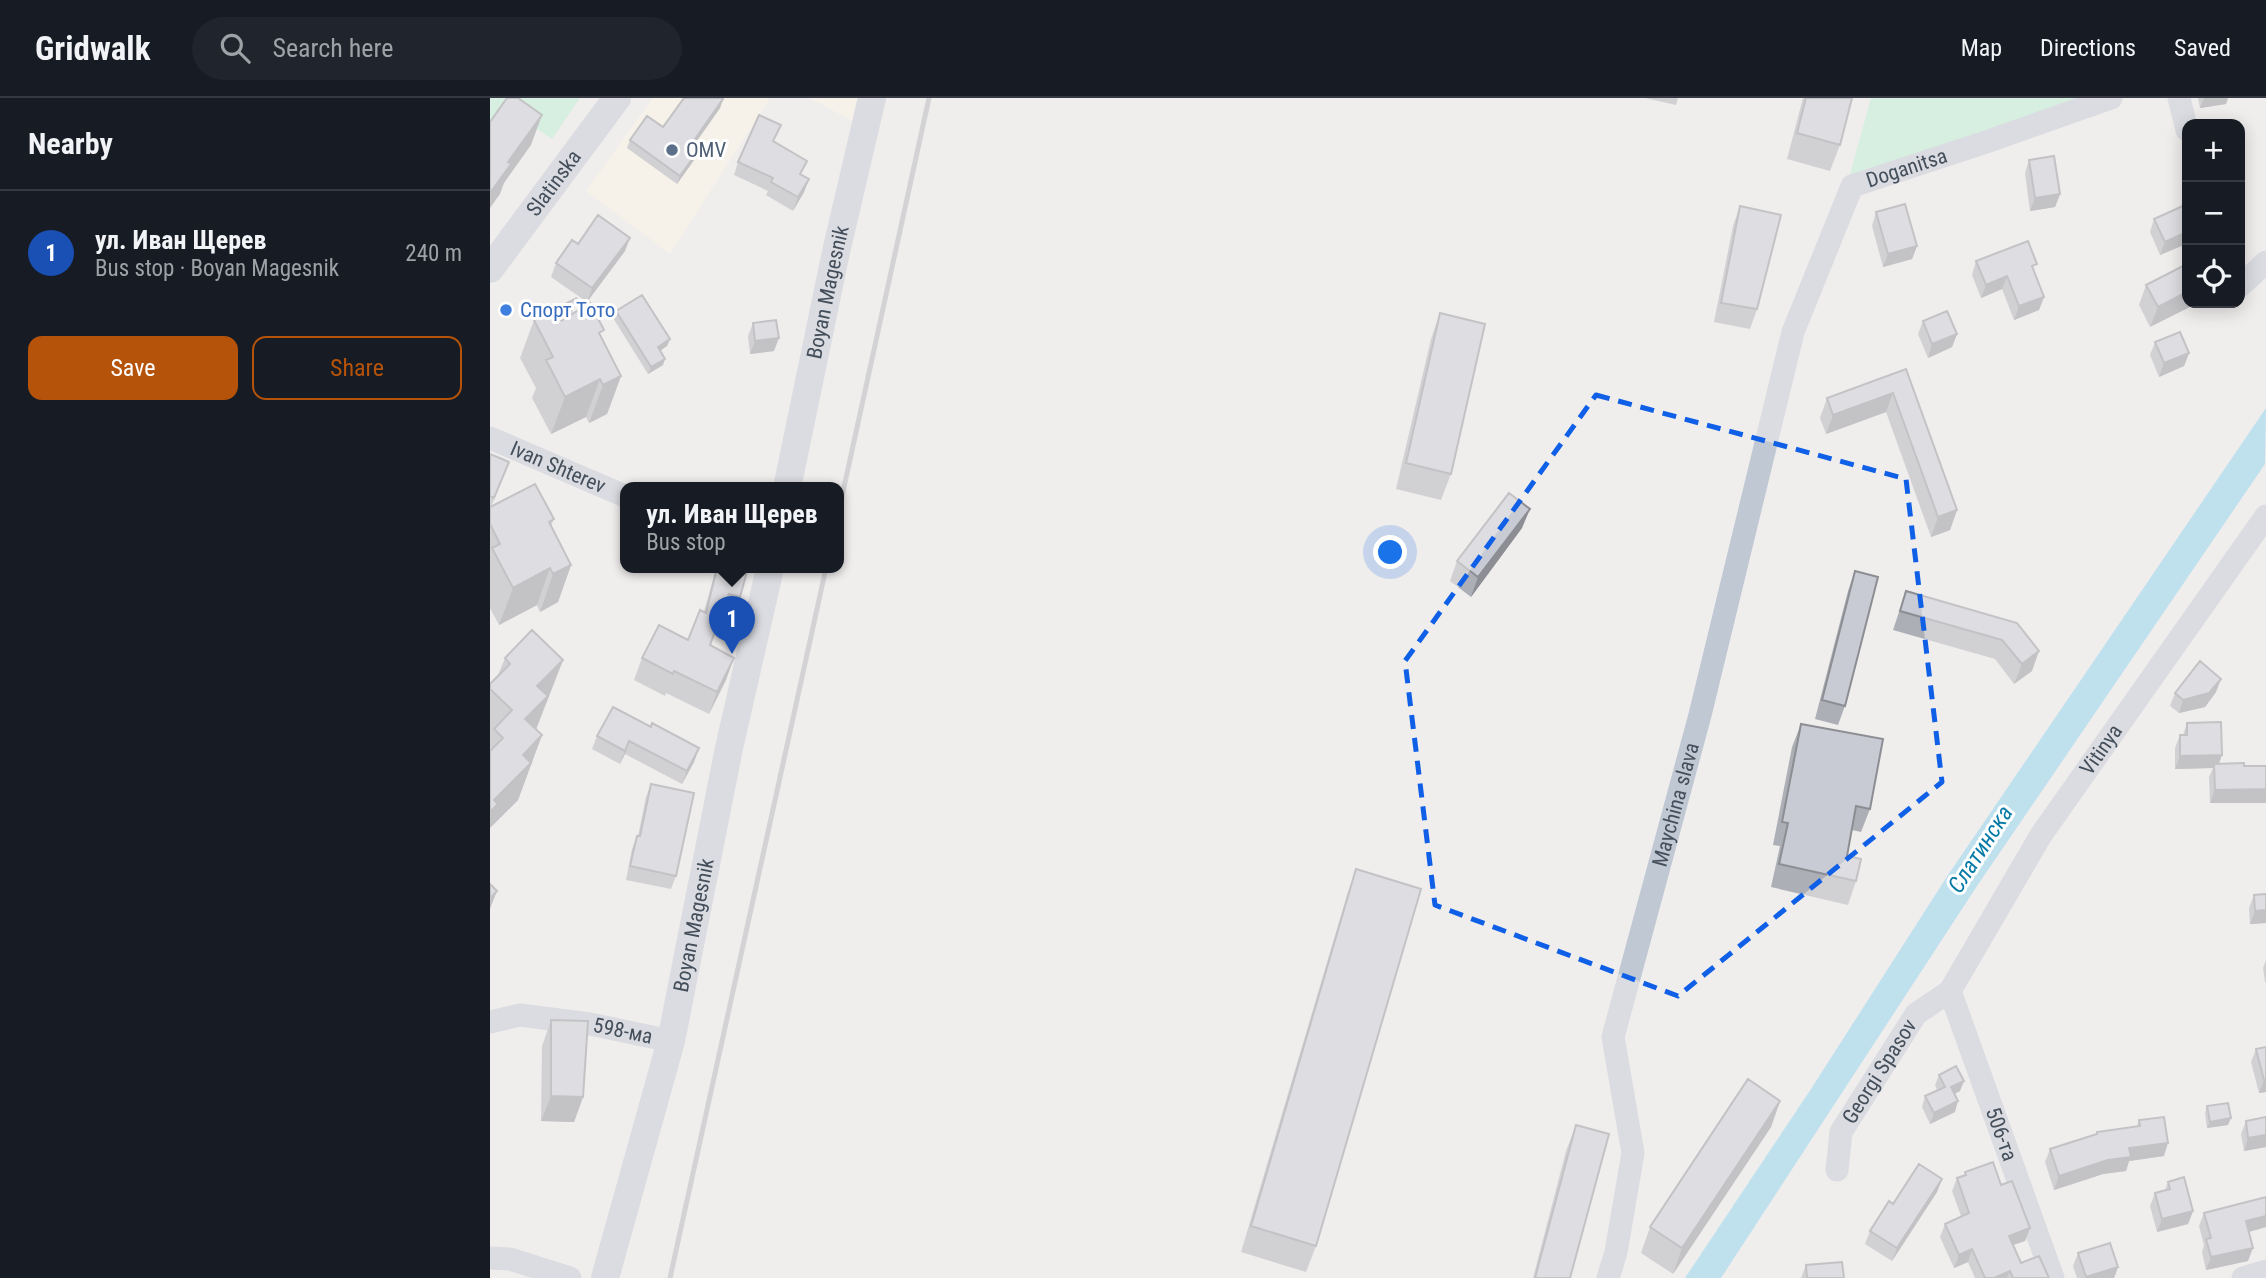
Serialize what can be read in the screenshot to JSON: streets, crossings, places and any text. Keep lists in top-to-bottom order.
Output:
{
  "streets": {
    "street": [
      "Doganitsa",
      "Slatinska",
      "Boyan Magesnik",
      "Ivan Shterev",
      "Vitinya",
      "Maychina slava",
      "598-ма",
      "Georgi Spasov",
      "506-та"
    ]
  },
  "crossings": [
    ["Doganitsa", "Maychina slava"],
    ["Boyan Magesnik", "598-ма"],
    ["Vitinya", "Georgi Spasov"],
    ["Vitinya", "506-та"],
    ["Georgi Spasov", "506-та"]
  ],
  "water": ["Слатинска"],
  "places": ["OMV", "Спорт Тото"],
  "page": {
    "header": "Gridwalk",
    "search": "Search here",
    "nav": ["Map", "Directions", "Saved"],
    "heading": "Nearby",
    "map_buttons": ["+", "−"],
    "list": [
      {
        "mark": "1",
        "name": "ул. Иван Щерев",
        "note": "Bus stop · Boyan Magesnik",
        "value": "240 m"
      }
    ],
    "buttons": ["Save", "Share"],
    "popup": ["ул. Иван Щерев", "Bus stop"],
    "pins": "1"
  }
}
